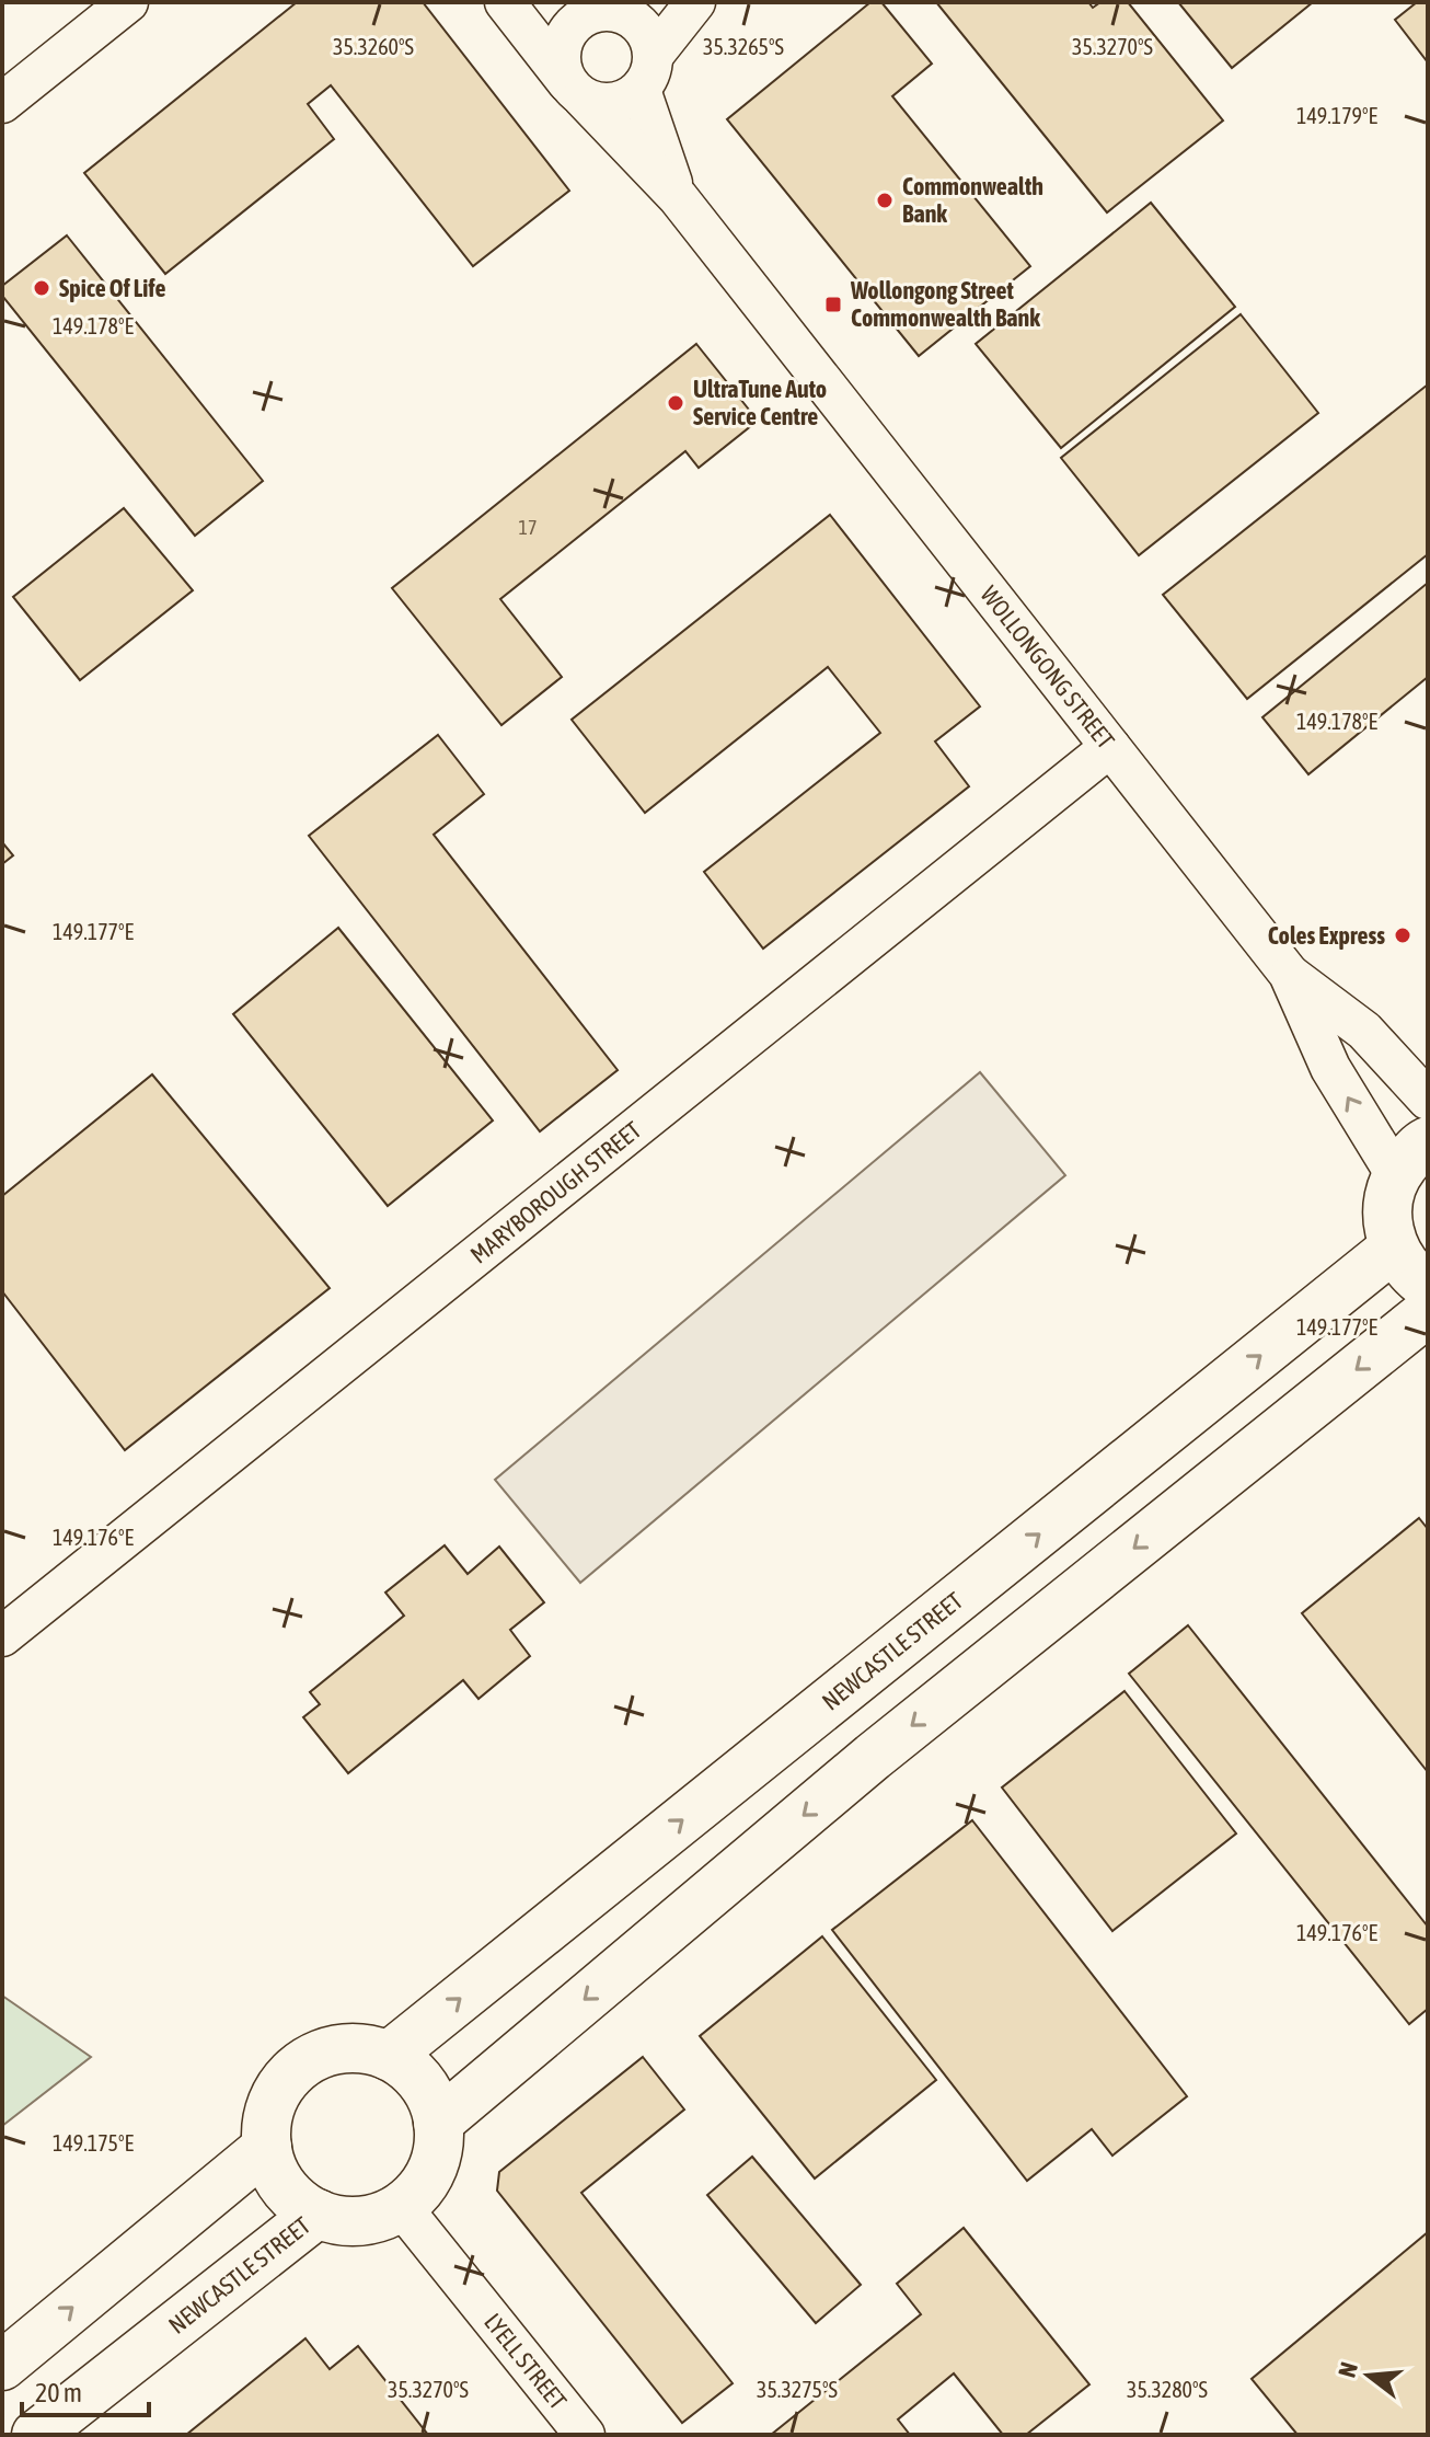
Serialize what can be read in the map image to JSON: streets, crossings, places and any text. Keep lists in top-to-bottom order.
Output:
{
  "streets": {
    "main road": ["NEWCASTLE STREET"],
    "street": ["WOLLONGONG STREET", "MARYBOROUGH STREET", "LYELL STREET"]
  },
  "crossings": [
    ["WOLLONGONG STREET", "MARYBOROUGH STREET"],
    ["NEWCASTLE STREET", "LYELL STREET"]
  ],
  "places": {
    "other": [
      "Commonwealth Bank",
      "Spice Of Life",
      "UltraTune Auto Service Centre",
      "Coles Express"
    ],
    "transit": ["Wollongong Street Commonwealth Bank"]
  },
  "house_numbers": ["17"],
  "scale_bar": "20 m",
  "north": "left",
  "coordinates": [
    "35.3260°S",
    "35.3265°S",
    "35.3270°S",
    "149.179°E",
    "149.178°E",
    "149.177°E",
    "149.176°E",
    "149.175°E",
    "35.3275°S",
    "35.3280°S"
  ]
}
